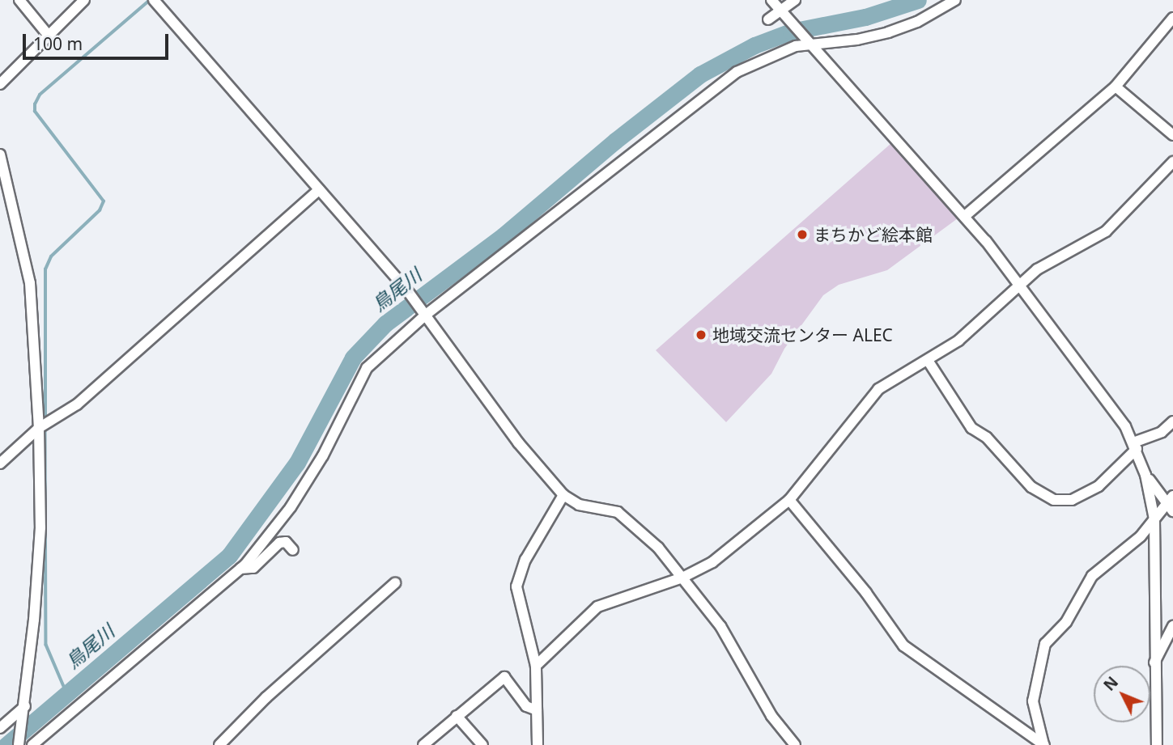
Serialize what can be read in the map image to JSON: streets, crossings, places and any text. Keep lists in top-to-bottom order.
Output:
{
  "water": ["鳥尾川"],
  "places": ["まちかど絵本館", "地域交流センター ALEC"],
  "scale_bar": "100 m",
  "north": "top left"
}
